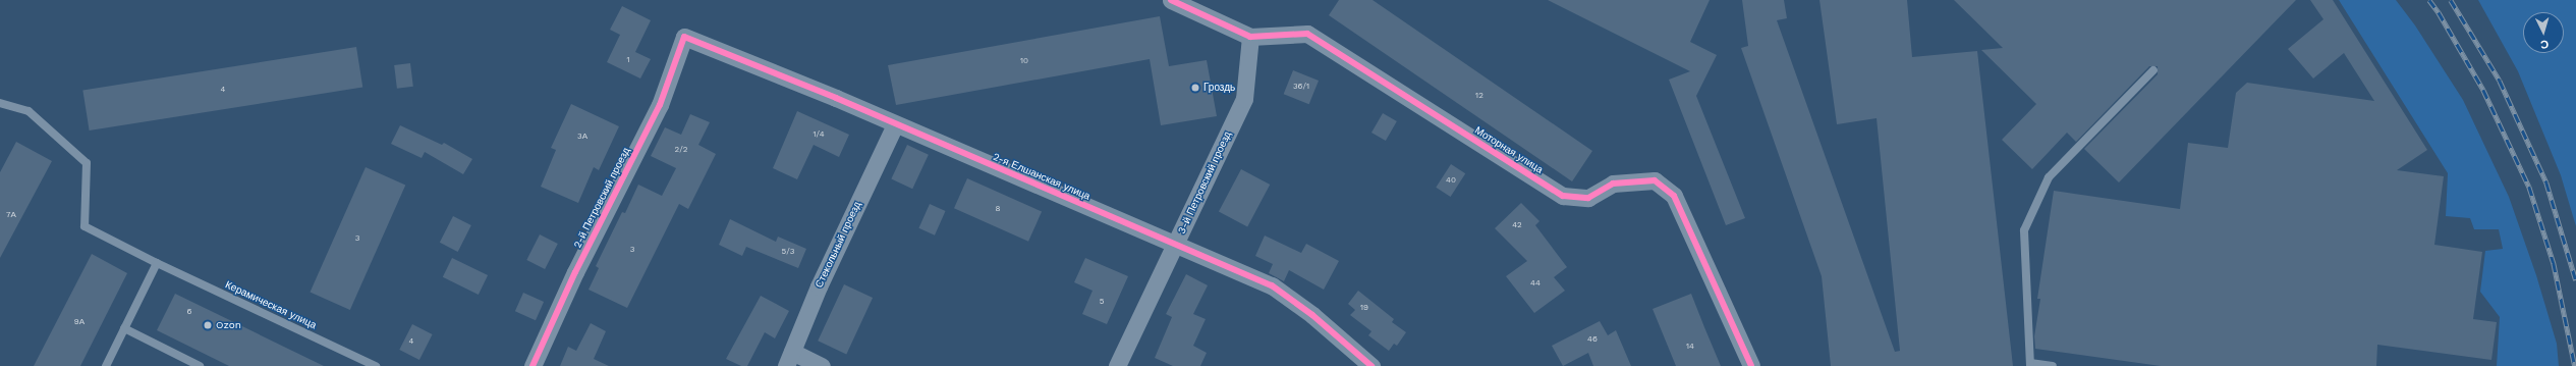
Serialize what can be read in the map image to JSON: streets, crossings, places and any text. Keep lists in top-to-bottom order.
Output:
{
  "streets": {
    "street": [
      "Моторная улица",
      "2-я Елшанская улица",
      "3-й Петровский проезд",
      "2-й Петровский проезд",
      "Стекольный проезд"
    ],
    "lane": ["Керамическая улица"]
  },
  "crossings": [
    ["Моторная улица", "3-й Петровский проезд"],
    ["2-я Елшанская улица", "3-й Петровский проезд"],
    ["2-я Елшанская улица", "2-й Петровский проезд"],
    ["2-я Елшанская улица", "Стекольный проезд"]
  ],
  "places": ["Гроздь", "Ozon"],
  "house_numbers": [
    "1",
    "10",
    "36/1",
    "4",
    "12",
    "1/4",
    "3А",
    "2/2",
    "40",
    "8",
    "7А",
    "42",
    "3",
    "3",
    "5/3",
    "44",
    "5",
    "19",
    "6",
    "9А",
    "46",
    "4",
    "14"
  ],
  "north": "bottom"
}
